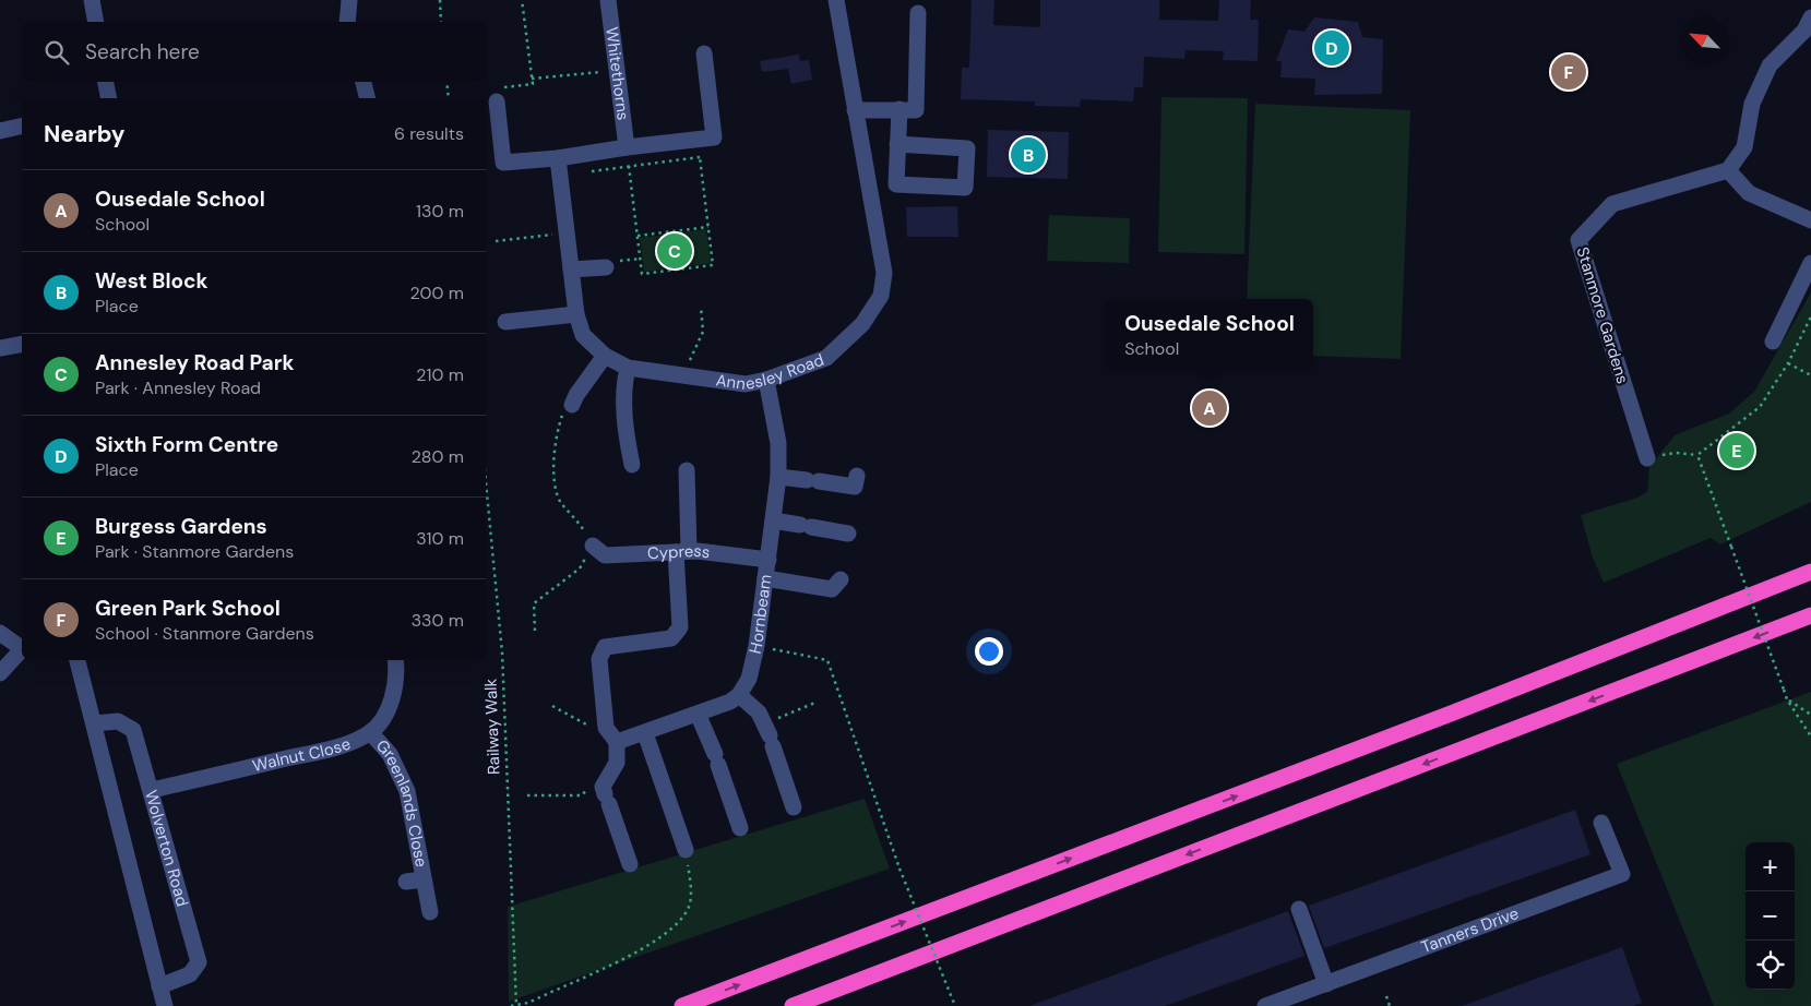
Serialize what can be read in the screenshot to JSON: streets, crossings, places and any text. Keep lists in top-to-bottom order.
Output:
{
  "streets": {
    "street": [
      "Whitethorns",
      "Stanmore Gardens",
      "Annesley Road",
      "Cypress",
      "Hornbeam",
      "Walnut Close",
      "Greenlands Close",
      "Wolverton Road",
      "Tanners Drive"
    ],
    "path": ["Railway Walk"]
  },
  "crossings": [
    ["Annesley Road", "Hornbeam"],
    ["Cypress", "Hornbeam"],
    ["Walnut Close", "Greenlands Close"],
    ["Walnut Close", "Wolverton Road"]
  ],
  "north": "top left",
  "page": {
    "search": "Search here",
    "pins": [
      "D",
      "F",
      "B",
      "C",
      "A",
      "E"
    ],
    "heading": ["Nearby", "6 results"],
    "list": [
      {
        "mark": "A",
        "name": "Ousedale School",
        "note": "School",
        "value": "130 m"
      },
      {
        "mark": "B",
        "name": "West Block",
        "note": "Place",
        "value": "200 m"
      },
      {
        "mark": "C",
        "name": "Annesley Road Park",
        "note": "Park · Annesley Road",
        "value": "210 m"
      },
      {
        "mark": "D",
        "name": "Sixth Form Centre",
        "note": "Place",
        "value": "280 m"
      },
      {
        "mark": "E",
        "name": "Burgess Gardens",
        "note": "Park · Stanmore Gardens",
        "value": "310 m"
      },
      {
        "mark": "F",
        "name": "Green Park School",
        "note": "School · Stanmore Gardens",
        "value": "330 m"
      }
    ],
    "popup": ["Ousedale School", "School"],
    "map_buttons": ["+", "−"]
  }
}
